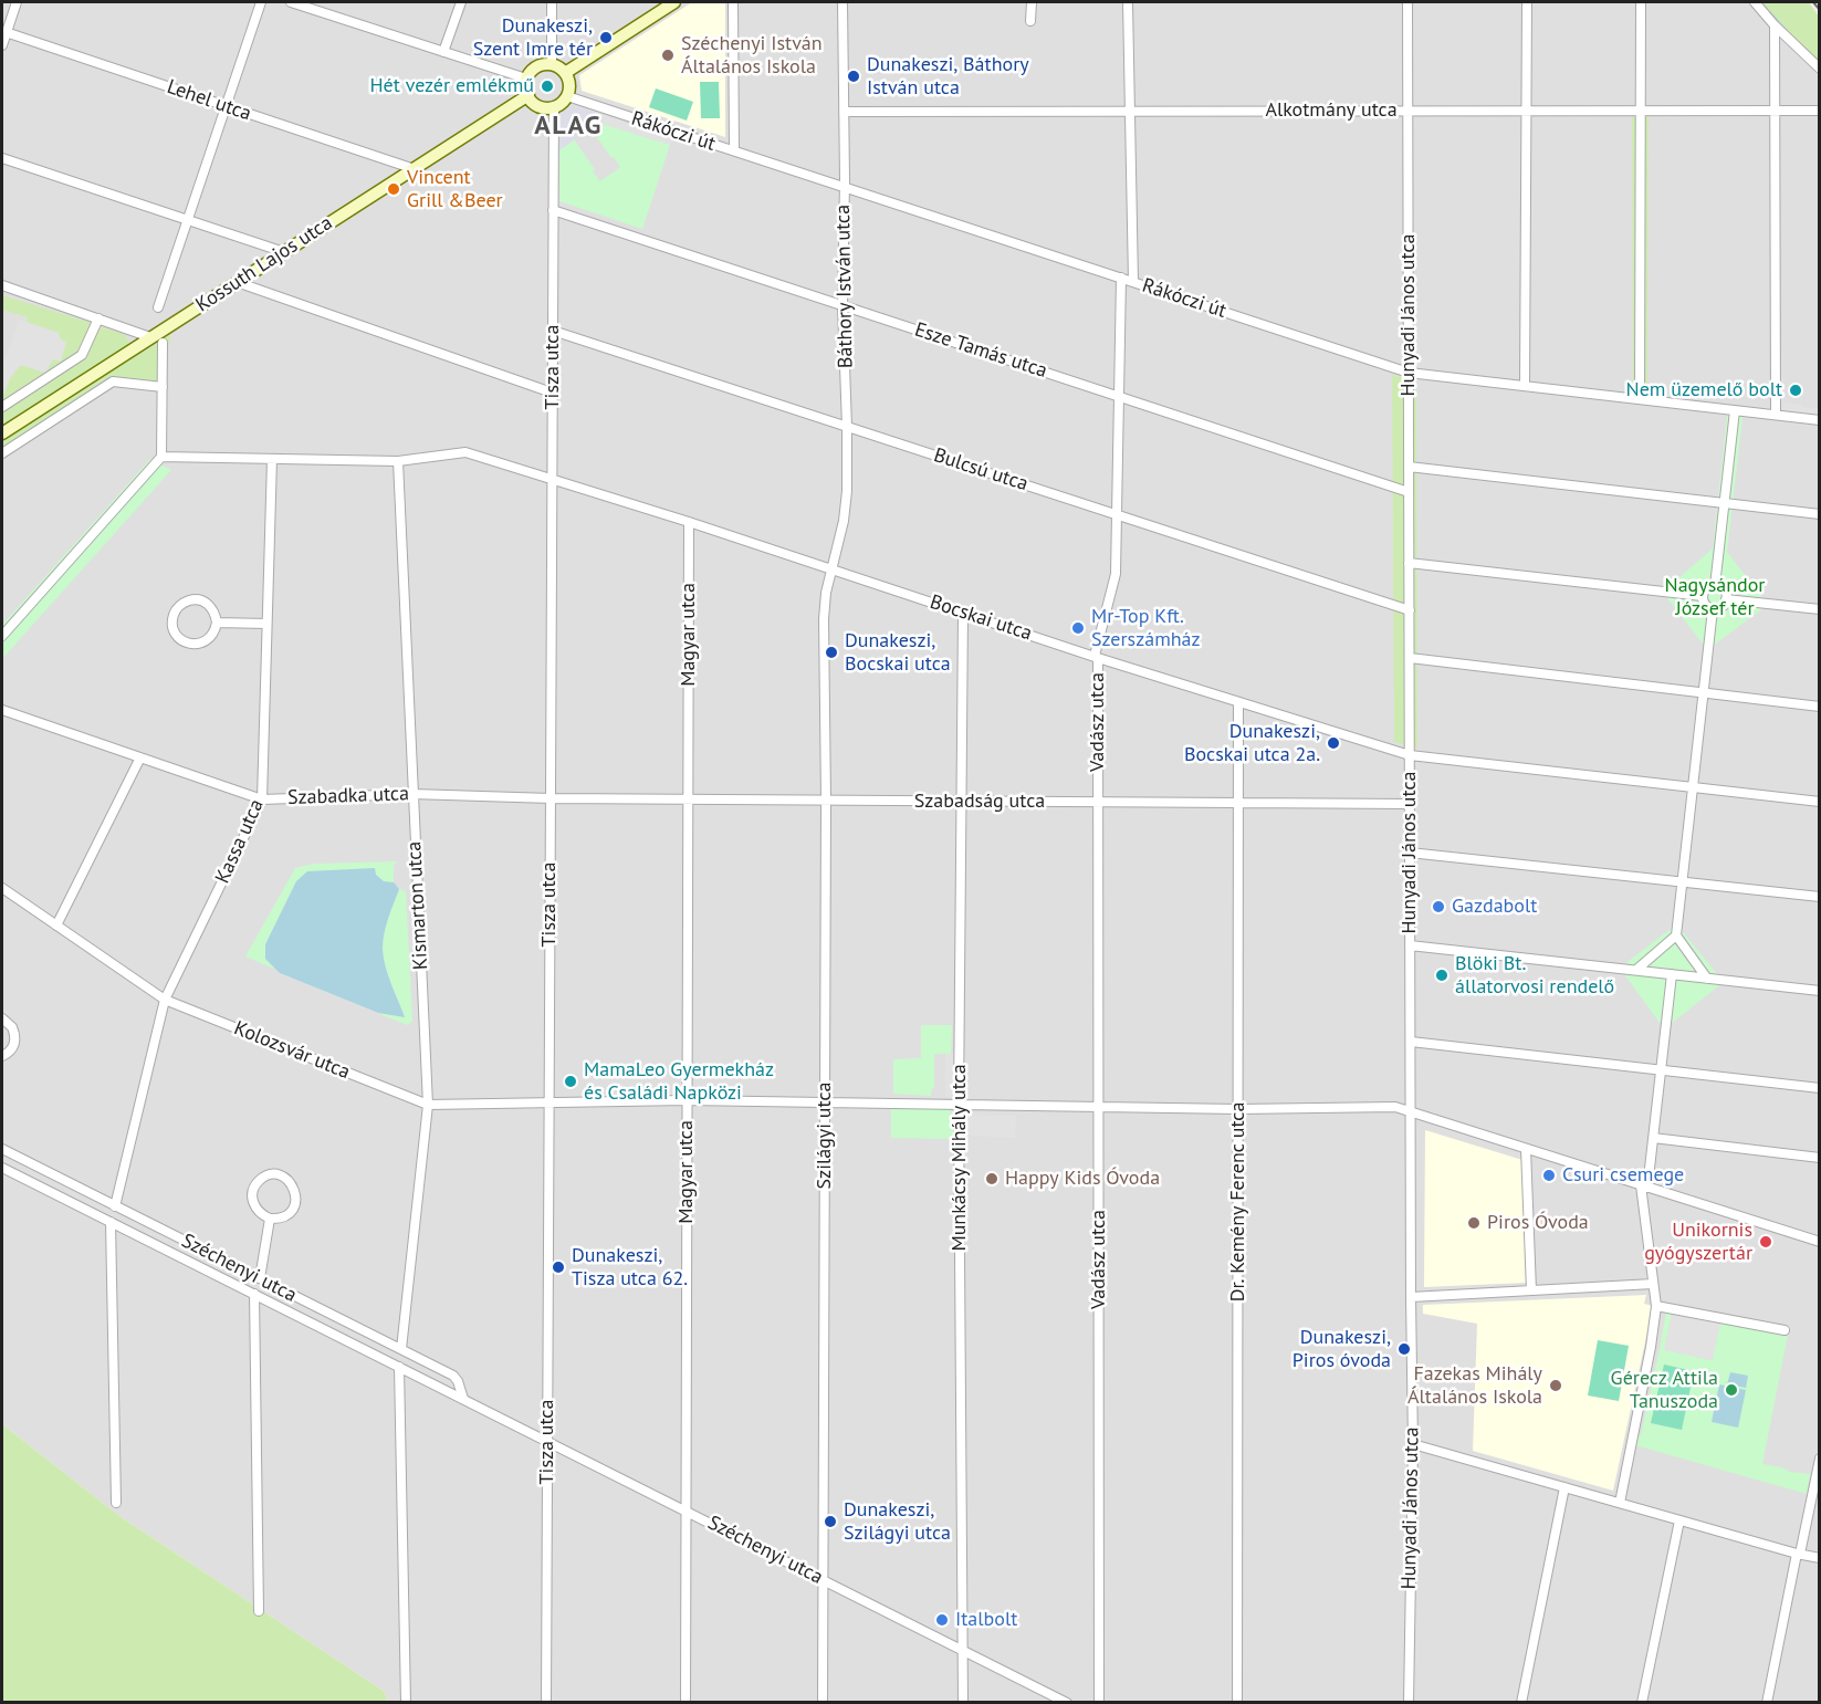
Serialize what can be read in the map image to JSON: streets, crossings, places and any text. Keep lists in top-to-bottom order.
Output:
{
  "streets": {
    "street": [
      "Lehel utca",
      "Alkotmány utca",
      "Rákóczi út",
      "Kossuth Lajos utca",
      "Báthory István utca",
      "Hunyadi János utca",
      "Esze Tamás utca",
      "Tisza utca",
      "Bulcsú utca",
      "Bocskai utca",
      "Magyar utca",
      "Vadász utca",
      "Szabadka utca",
      "Szabadság utca",
      "Kassa utca",
      "Kismarton utca",
      "Kolozsvár utca",
      "Szilágyi utca",
      "Munkácsy Mihály utca",
      "Dr. Kemény Ferenc utca",
      "Széchenyi utca"
    ]
  },
  "crossings": [
    ["Lehel utca", "Kossuth Lajos utca"],
    ["Alkotmány utca", "Báthory István utca"],
    ["Alkotmány utca", "Hunyadi János utca"],
    ["Rákóczi út", "Kossuth Lajos utca"],
    ["Rákóczi út", "Báthory István utca"],
    ["Rákóczi út", "Hunyadi János utca"],
    ["Rákóczi út", "Tisza utca"],
    ["Rákóczi út", "Vadász utca"],
    ["Kossuth Lajos utca", "Tisza utca"],
    ["Báthory István utca", "Esze Tamás utca"],
    ["Báthory István utca", "Bulcsú utca"],
    ["Báthory István utca", "Bocskai utca"],
    ["Báthory István utca", "Szilágyi utca"],
    ["Hunyadi János utca", "Esze Tamás utca"],
    ["Hunyadi János utca", "Bulcsú utca"],
    ["Hunyadi János utca", "Bocskai utca"],
    ["Hunyadi János utca", "Szabadság utca"],
    ["Hunyadi János utca", "Kolozsvár utca"],
    ["Esze Tamás utca", "Tisza utca"],
    ["Esze Tamás utca", "Vadász utca"],
    ["Tisza utca", "Bulcsú utca"],
    ["Tisza utca", "Bocskai utca"],
    ["Tisza utca", "Szabadka utca"],
    ["Tisza utca", "Szabadság utca"],
    ["Tisza utca", "Kolozsvár utca"],
    ["Tisza utca", "Széchenyi utca"],
    ["Bulcsú utca", "Vadász utca"],
    ["Bocskai utca", "Magyar utca"],
    ["Bocskai utca", "Vadász utca"],
    ["Bocskai utca", "Kassa utca"],
    ["Bocskai utca", "Kismarton utca"],
    ["Bocskai utca", "Szilágyi utca"],
    ["Bocskai utca", "Munkácsy Mihály utca"],
    ["Bocskai utca", "Dr. Kemény Ferenc utca"],
    ["Magyar utca", "Szabadság utca"],
    ["Magyar utca", "Kolozsvár utca"],
    ["Magyar utca", "Széchenyi utca"],
    ["Vadász utca", "Szabadság utca"],
    ["Vadász utca", "Kolozsvár utca"],
    ["Szabadka utca", "Szabadság utca"],
    ["Szabadka utca", "Kassa utca"],
    ["Szabadka utca", "Kismarton utca"],
    ["Szabadság utca", "Szilágyi utca"],
    ["Szabadság utca", "Munkácsy Mihály utca"],
    ["Szabadság utca", "Dr. Kemény Ferenc utca"],
    ["Kassa utca", "Kolozsvár utca"],
    ["Kassa utca", "Széchenyi utca"],
    ["Kismarton utca", "Kolozsvár utca"],
    ["Kismarton utca", "Széchenyi utca"],
    ["Kolozsvár utca", "Szilágyi utca"],
    ["Kolozsvár utca", "Munkácsy Mihály utca"],
    ["Kolozsvár utca", "Dr. Kemény Ferenc utca"],
    ["Szilágyi utca", "Széchenyi utca"],
    ["Munkácsy Mihály utca", "Széchenyi utca"]
  ],
  "districts": ["ALAG"],
  "parks": ["Nagysándor József tér"],
  "places": [
    "Dunakeszi, Szent Imre tér",
    "Széchenyi István Általános Iskola",
    "Dunakeszi, Báthory István utca",
    "Hét vezér emlékmű",
    "Vincent Grill &Beer",
    "Nem üzemelő bolt",
    "Mr-Top Kft. Szerszámház",
    "Dunakeszi, Bocskai utca",
    "Dunakeszi, Bocskai utca 2a.",
    "Gazdabolt",
    "Blöki Bt. állatorvosi rendelő",
    "MamaLeo Gyermekház és Családi Napközi",
    "Csuri csemege",
    "Happy Kids Óvoda",
    "Piros Óvoda",
    "Unikornis gyógyszertár",
    "Dunakeszi, Tisza utca 62.",
    "Dunakeszi, Piros óvoda",
    "Fazekas Mihály Általános Iskola",
    "Gérecz Attila Tanuszoda",
    "Dunakeszi, Szilágyi utca",
    "Italbolt"
  ]
}
